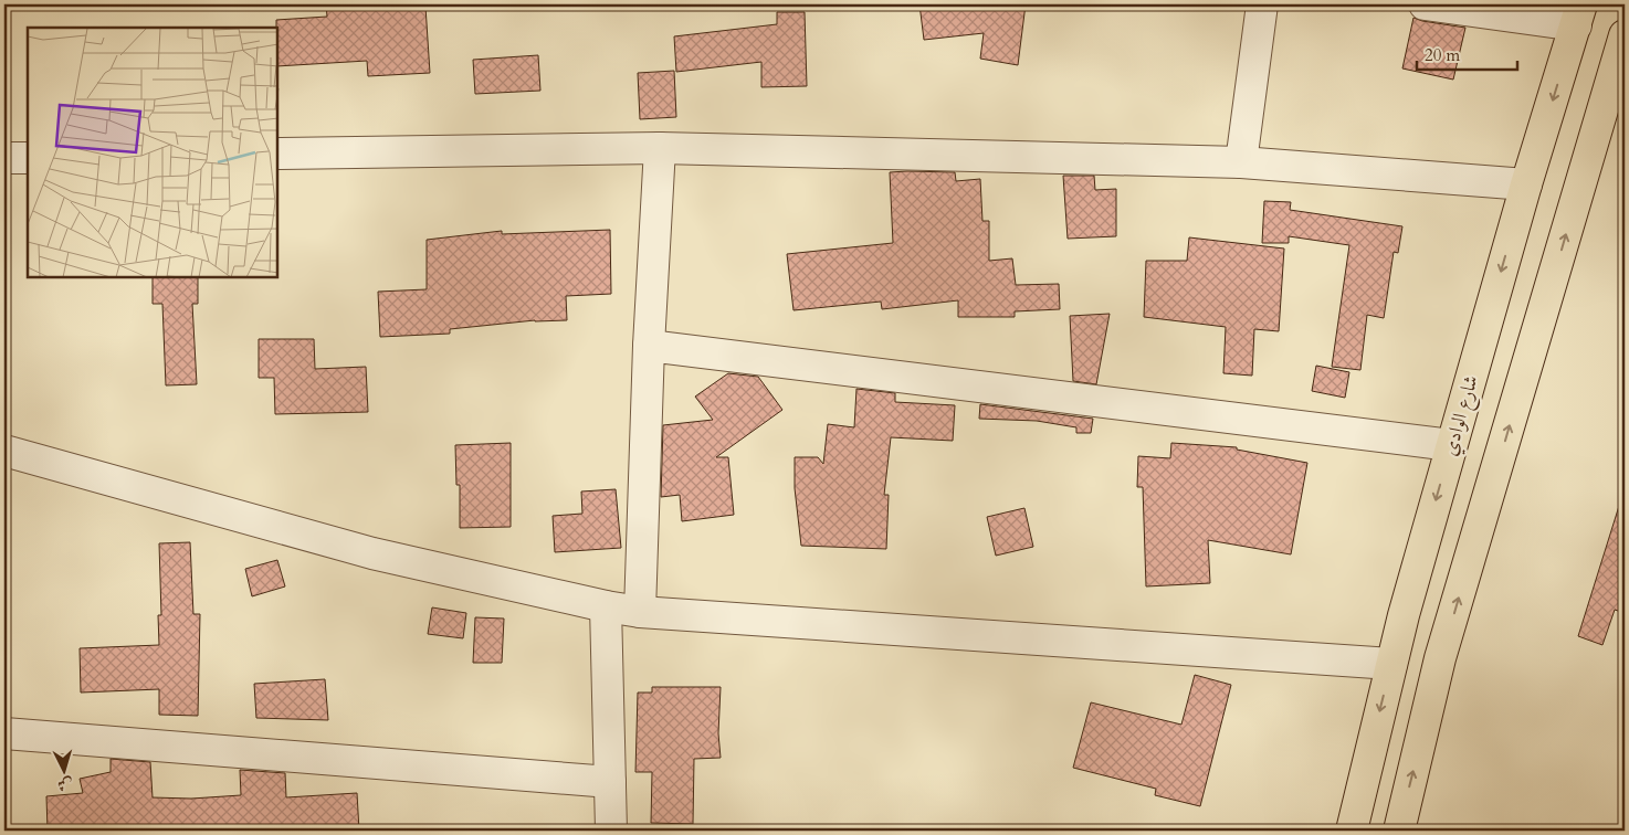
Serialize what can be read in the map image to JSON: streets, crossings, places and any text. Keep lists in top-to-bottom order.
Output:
{
  "streets": {
    "main road": ["شارع الوادي"]
  },
  "scale_bar": "20 m",
  "north": "bottom"
}
